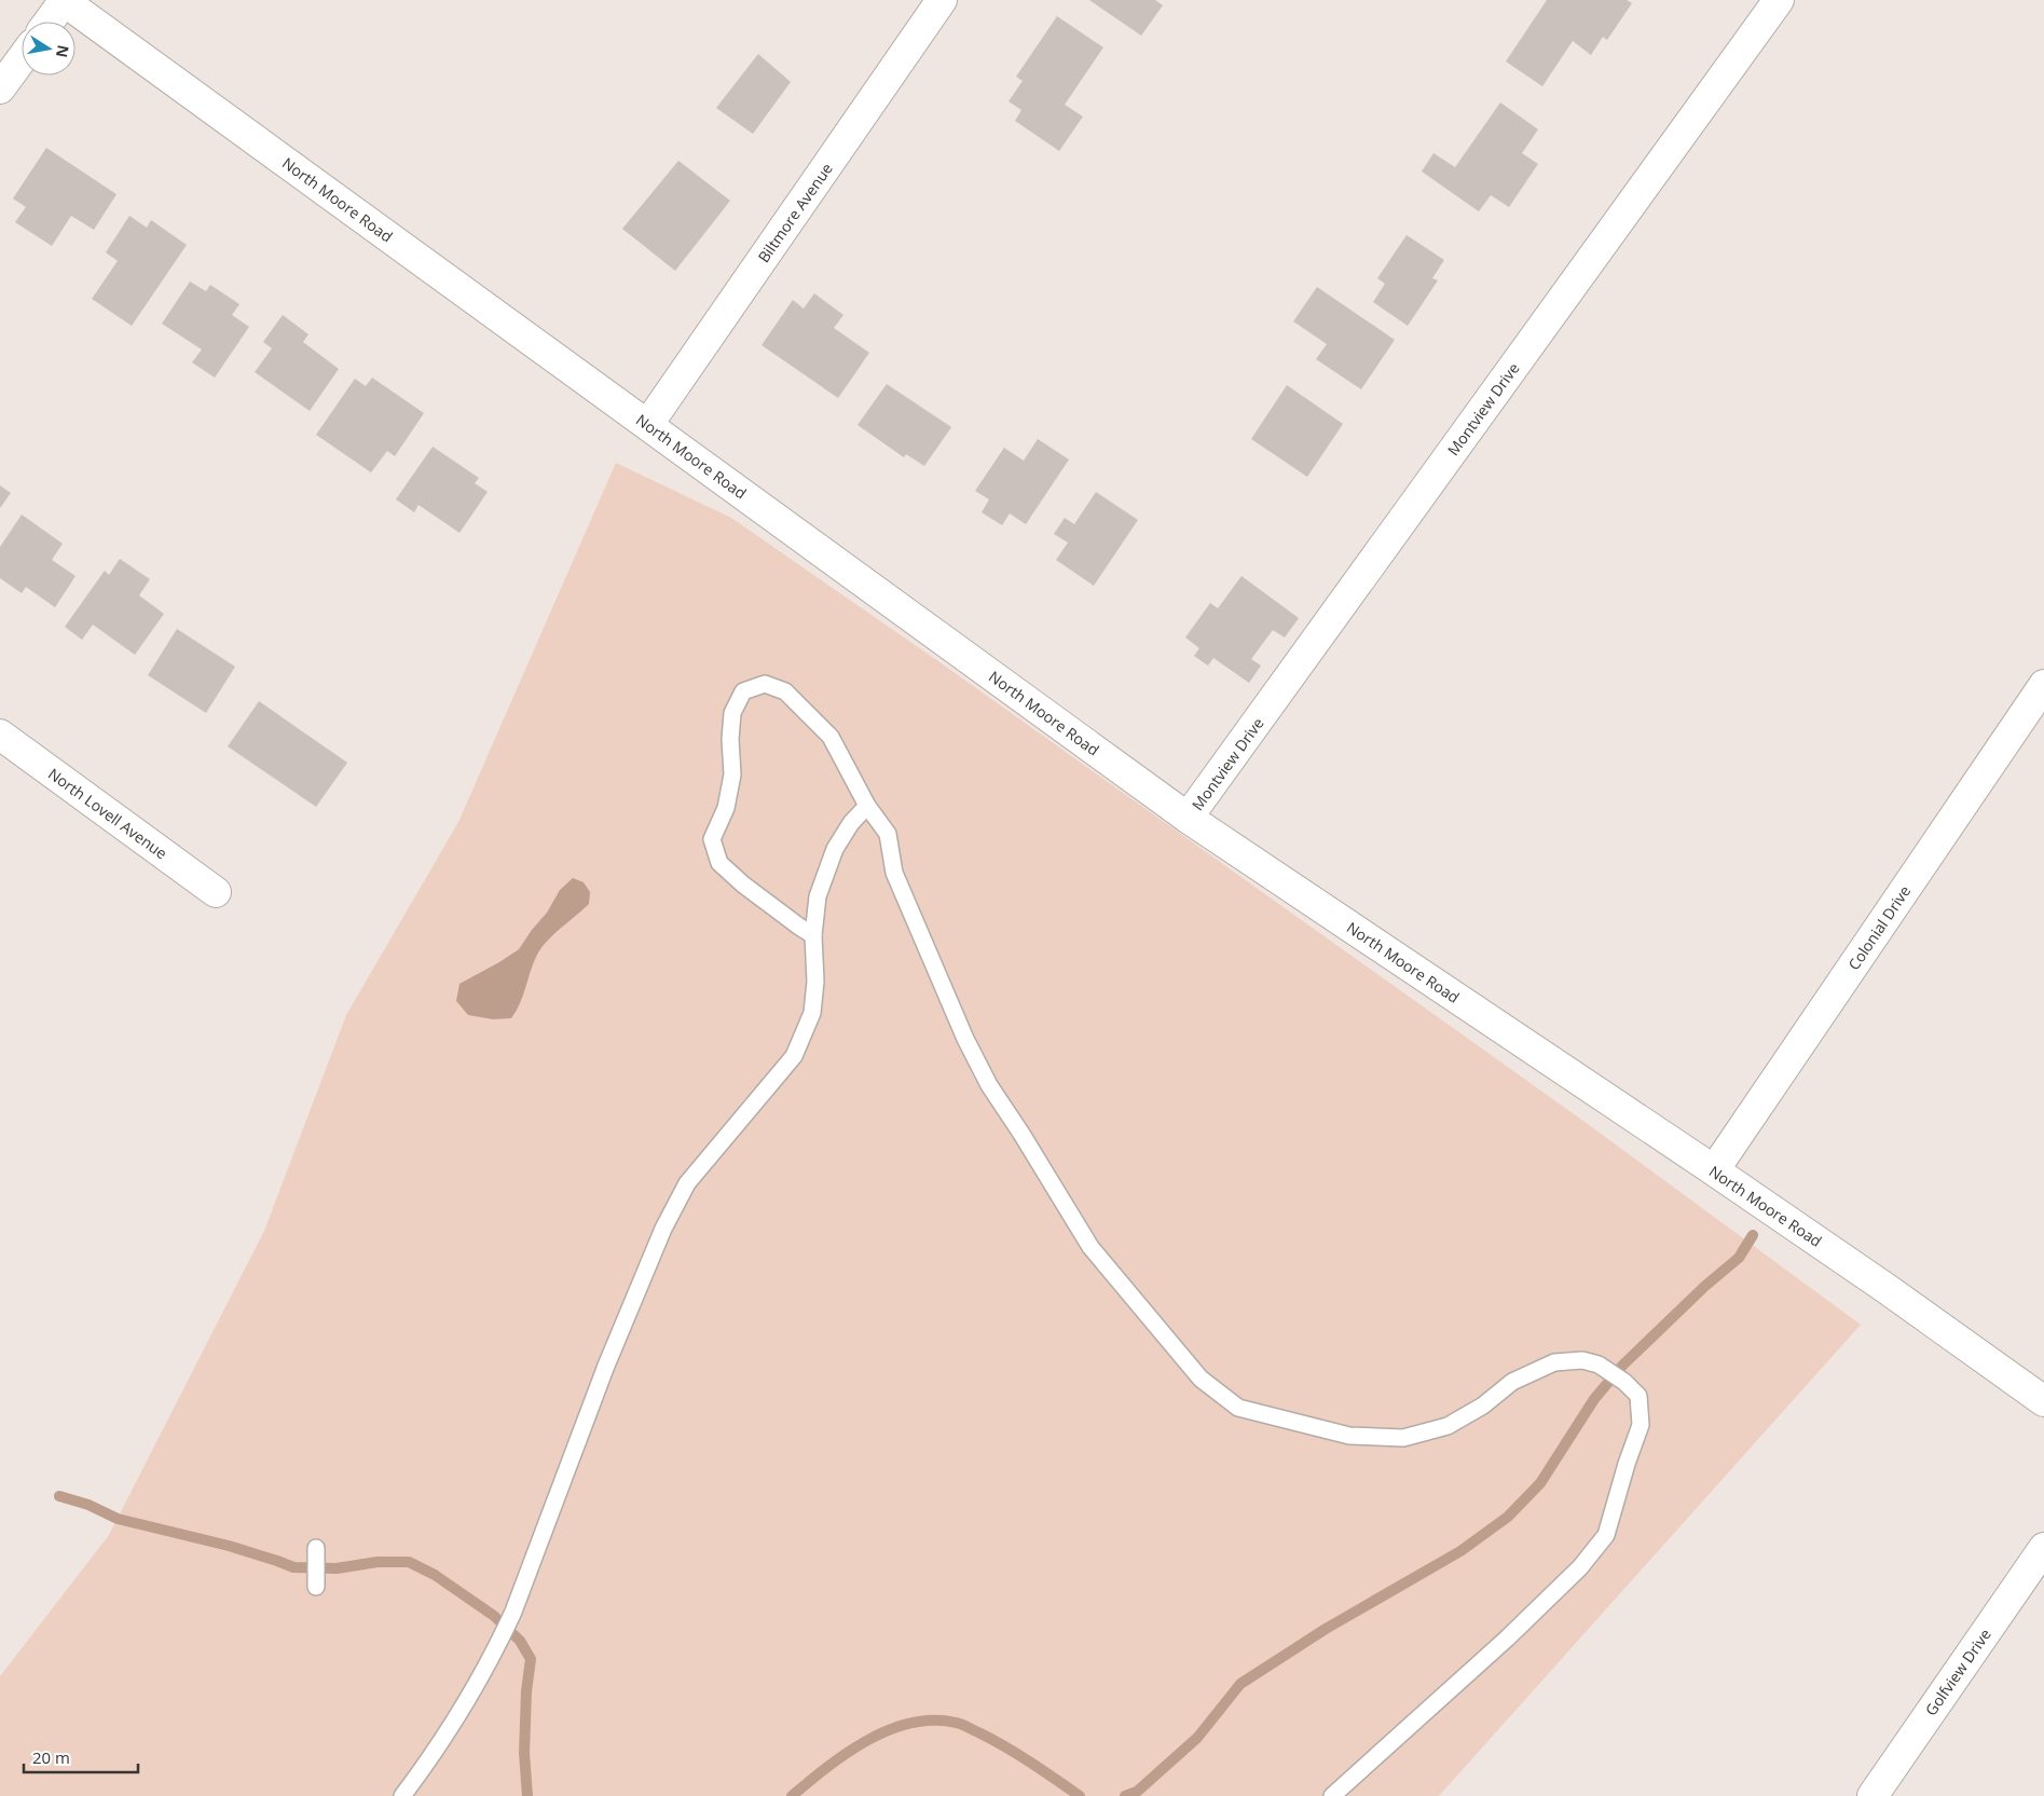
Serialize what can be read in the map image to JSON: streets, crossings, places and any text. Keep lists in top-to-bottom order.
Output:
{
  "streets": {
    "street": [
      "North Moore Road",
      "Biltmore Avenue",
      "Montview Drive",
      "North Lovell Avenue",
      "Colonial Drive",
      "Golfview Drive"
    ]
  },
  "crossings": [
    ["North Moore Road", "Biltmore Avenue"],
    ["North Moore Road", "Montview Drive"],
    ["North Moore Road", "Colonial Drive"]
  ],
  "scale_bar": "20 m",
  "north": "right"
}
